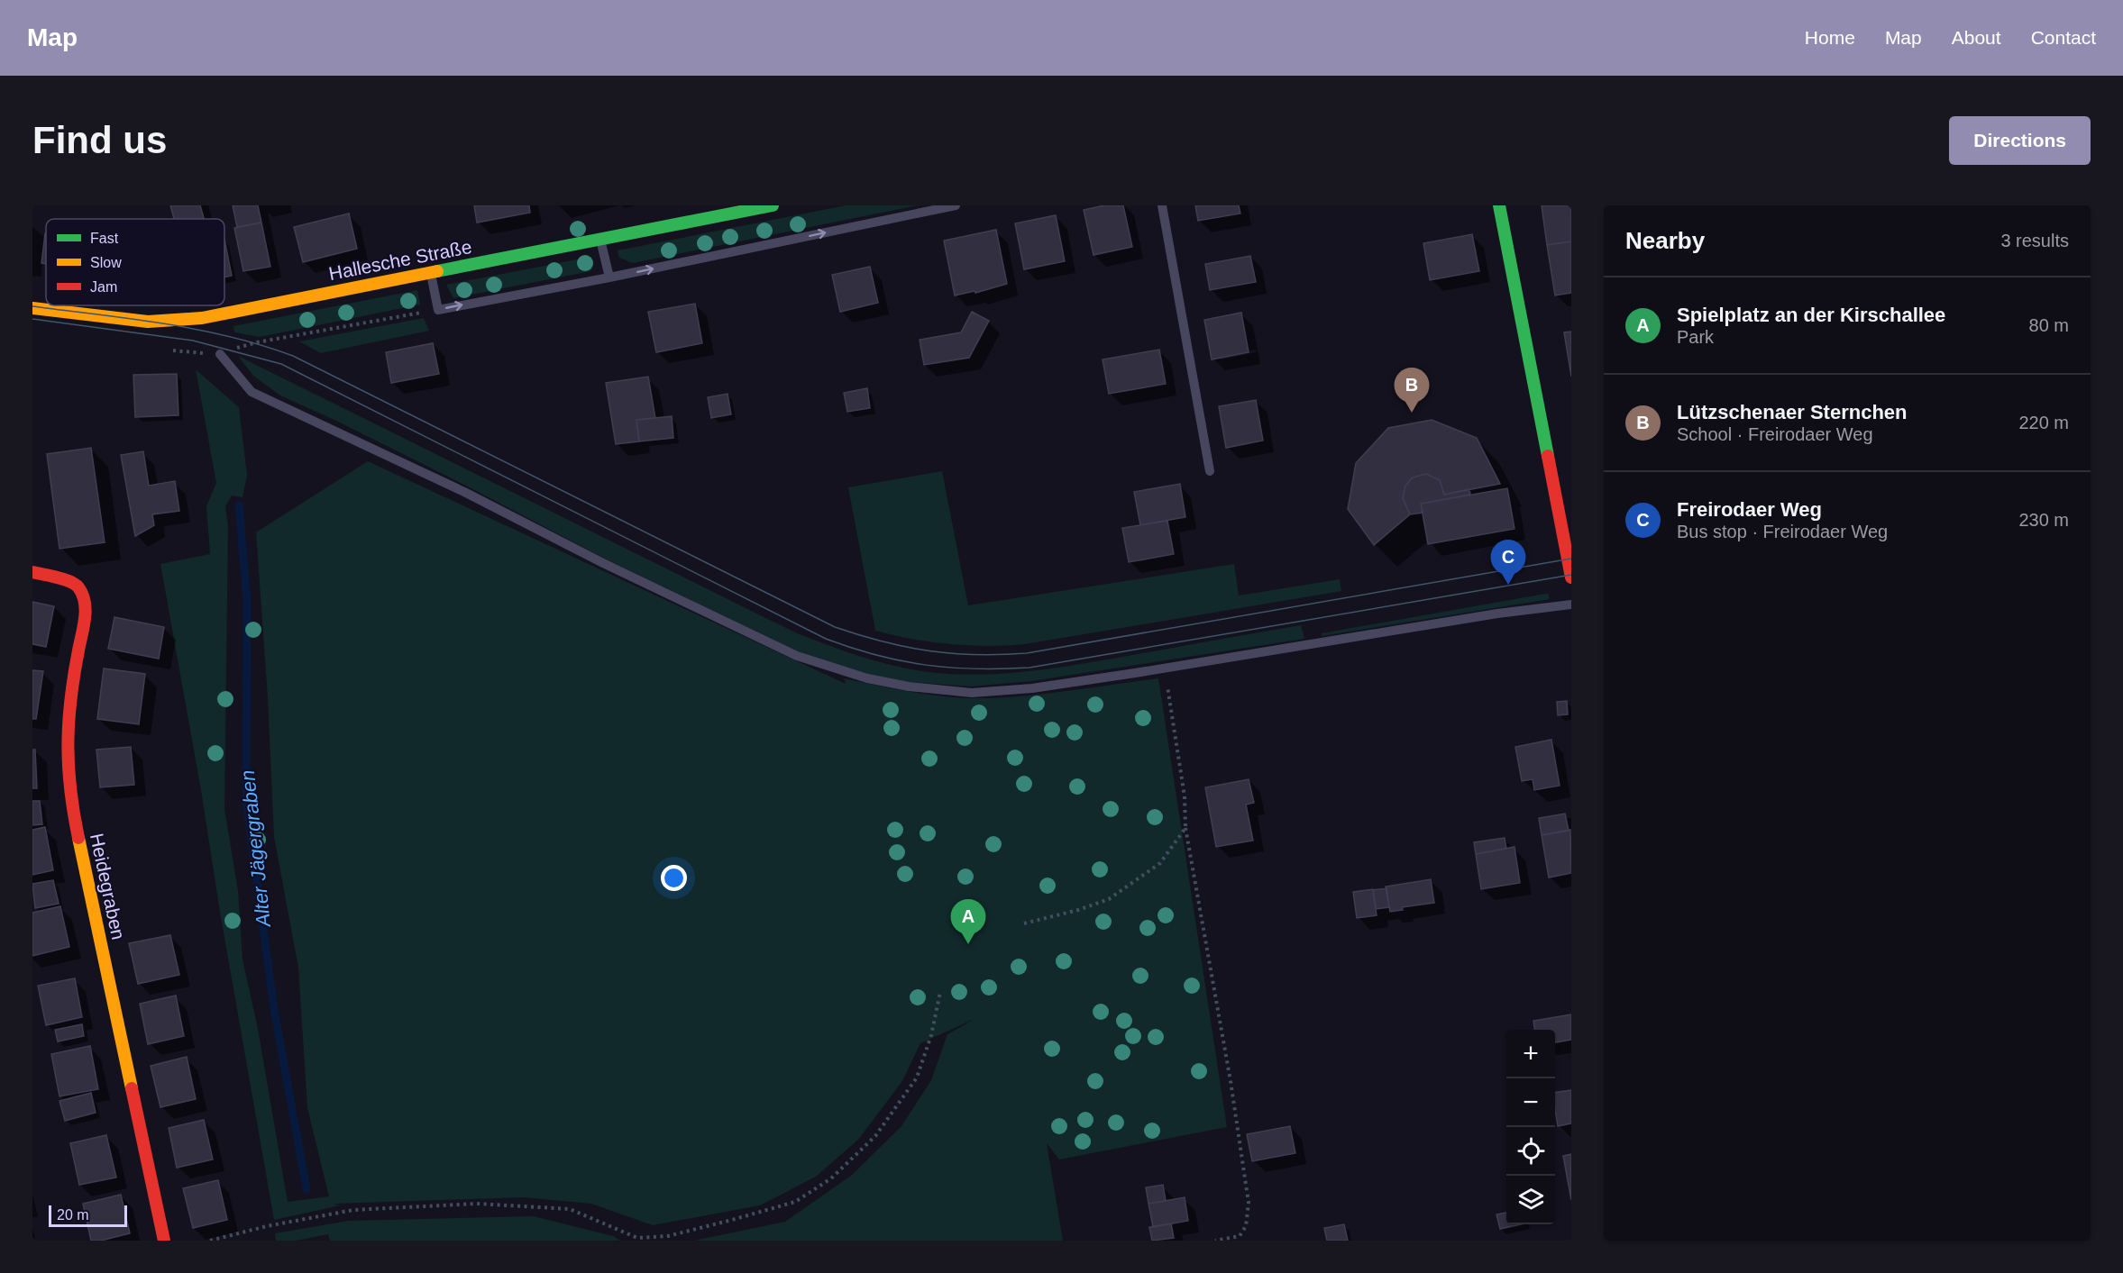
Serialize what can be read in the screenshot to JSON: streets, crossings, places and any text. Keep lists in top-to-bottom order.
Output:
{
  "streets": {
    "street": ["Hallesche Straße", "Heidegraben"]
  },
  "water": ["Alter Jägergraben"],
  "legend": ["Fast", "Slow", "Jam"],
  "scale_bar": "20 m",
  "page": {
    "header": "Map",
    "nav": [
      "Home",
      "Map",
      "About",
      "Contact"
    ],
    "buttons": "Directions",
    "title": "Find us",
    "heading": ["Nearby", "3 results"],
    "list": [
      {
        "mark": "A",
        "name": "Spielplatz an der Kirschallee",
        "note": "Park",
        "value": "80 m"
      },
      {
        "mark": "B",
        "name": "Lützschenaer Sternchen",
        "note": "School · Freirodaer Weg",
        "value": "220 m"
      },
      {
        "mark": "C",
        "name": "Freirodaer Weg",
        "note": "Bus stop · Freirodaer Weg",
        "value": "230 m"
      }
    ],
    "pins": ["B", "C", "A"],
    "map_buttons": ["+", "−"],
    "scale": "20 m"
  }
}
